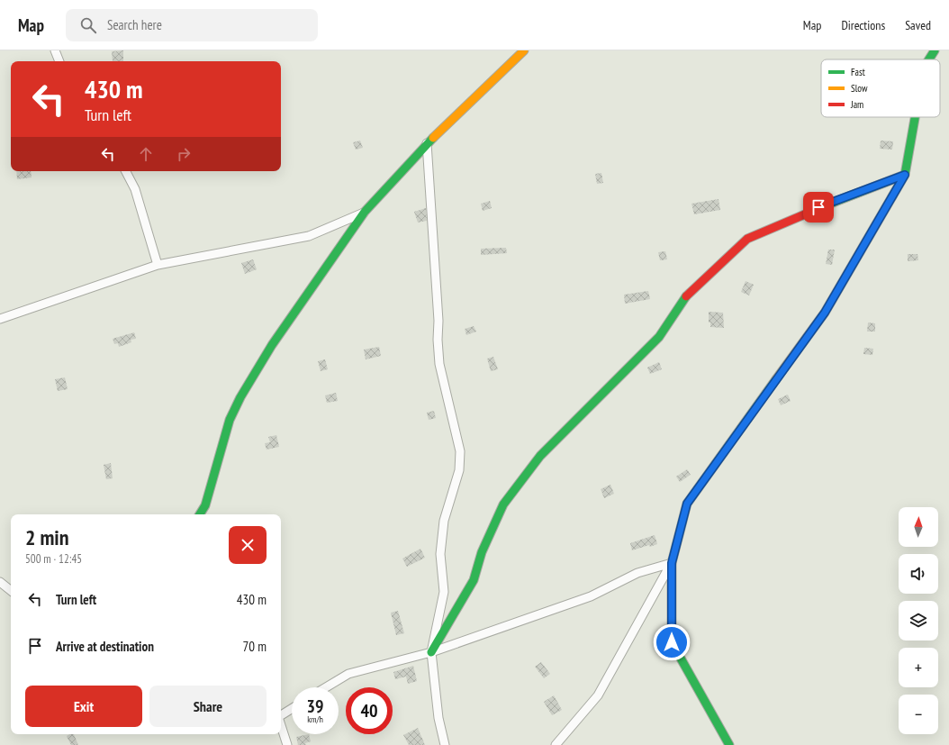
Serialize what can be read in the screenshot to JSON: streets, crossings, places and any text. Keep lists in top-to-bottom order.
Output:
{
  "legend": ["Fast", "Slow", "Jam"],
  "north": "top",
  "page": {
    "header": "Map",
    "search": "Search here",
    "nav": ["Map", "Directions", "Saved"],
    "turn": ["430 m", "Turn left"],
    "map_buttons": ["+", "−"],
    "heading": ["2 min", "500 m · 12:45"],
    "list": [
      {
        "name": "Turn left",
        "value": "430 m"
      },
      {
        "name": "Arrive at destination",
        "value": "70 m"
      }
    ],
    "buttons": ["Exit", "Share"],
    "speed": "39 km/h",
    "limit": "40"
  }
}
